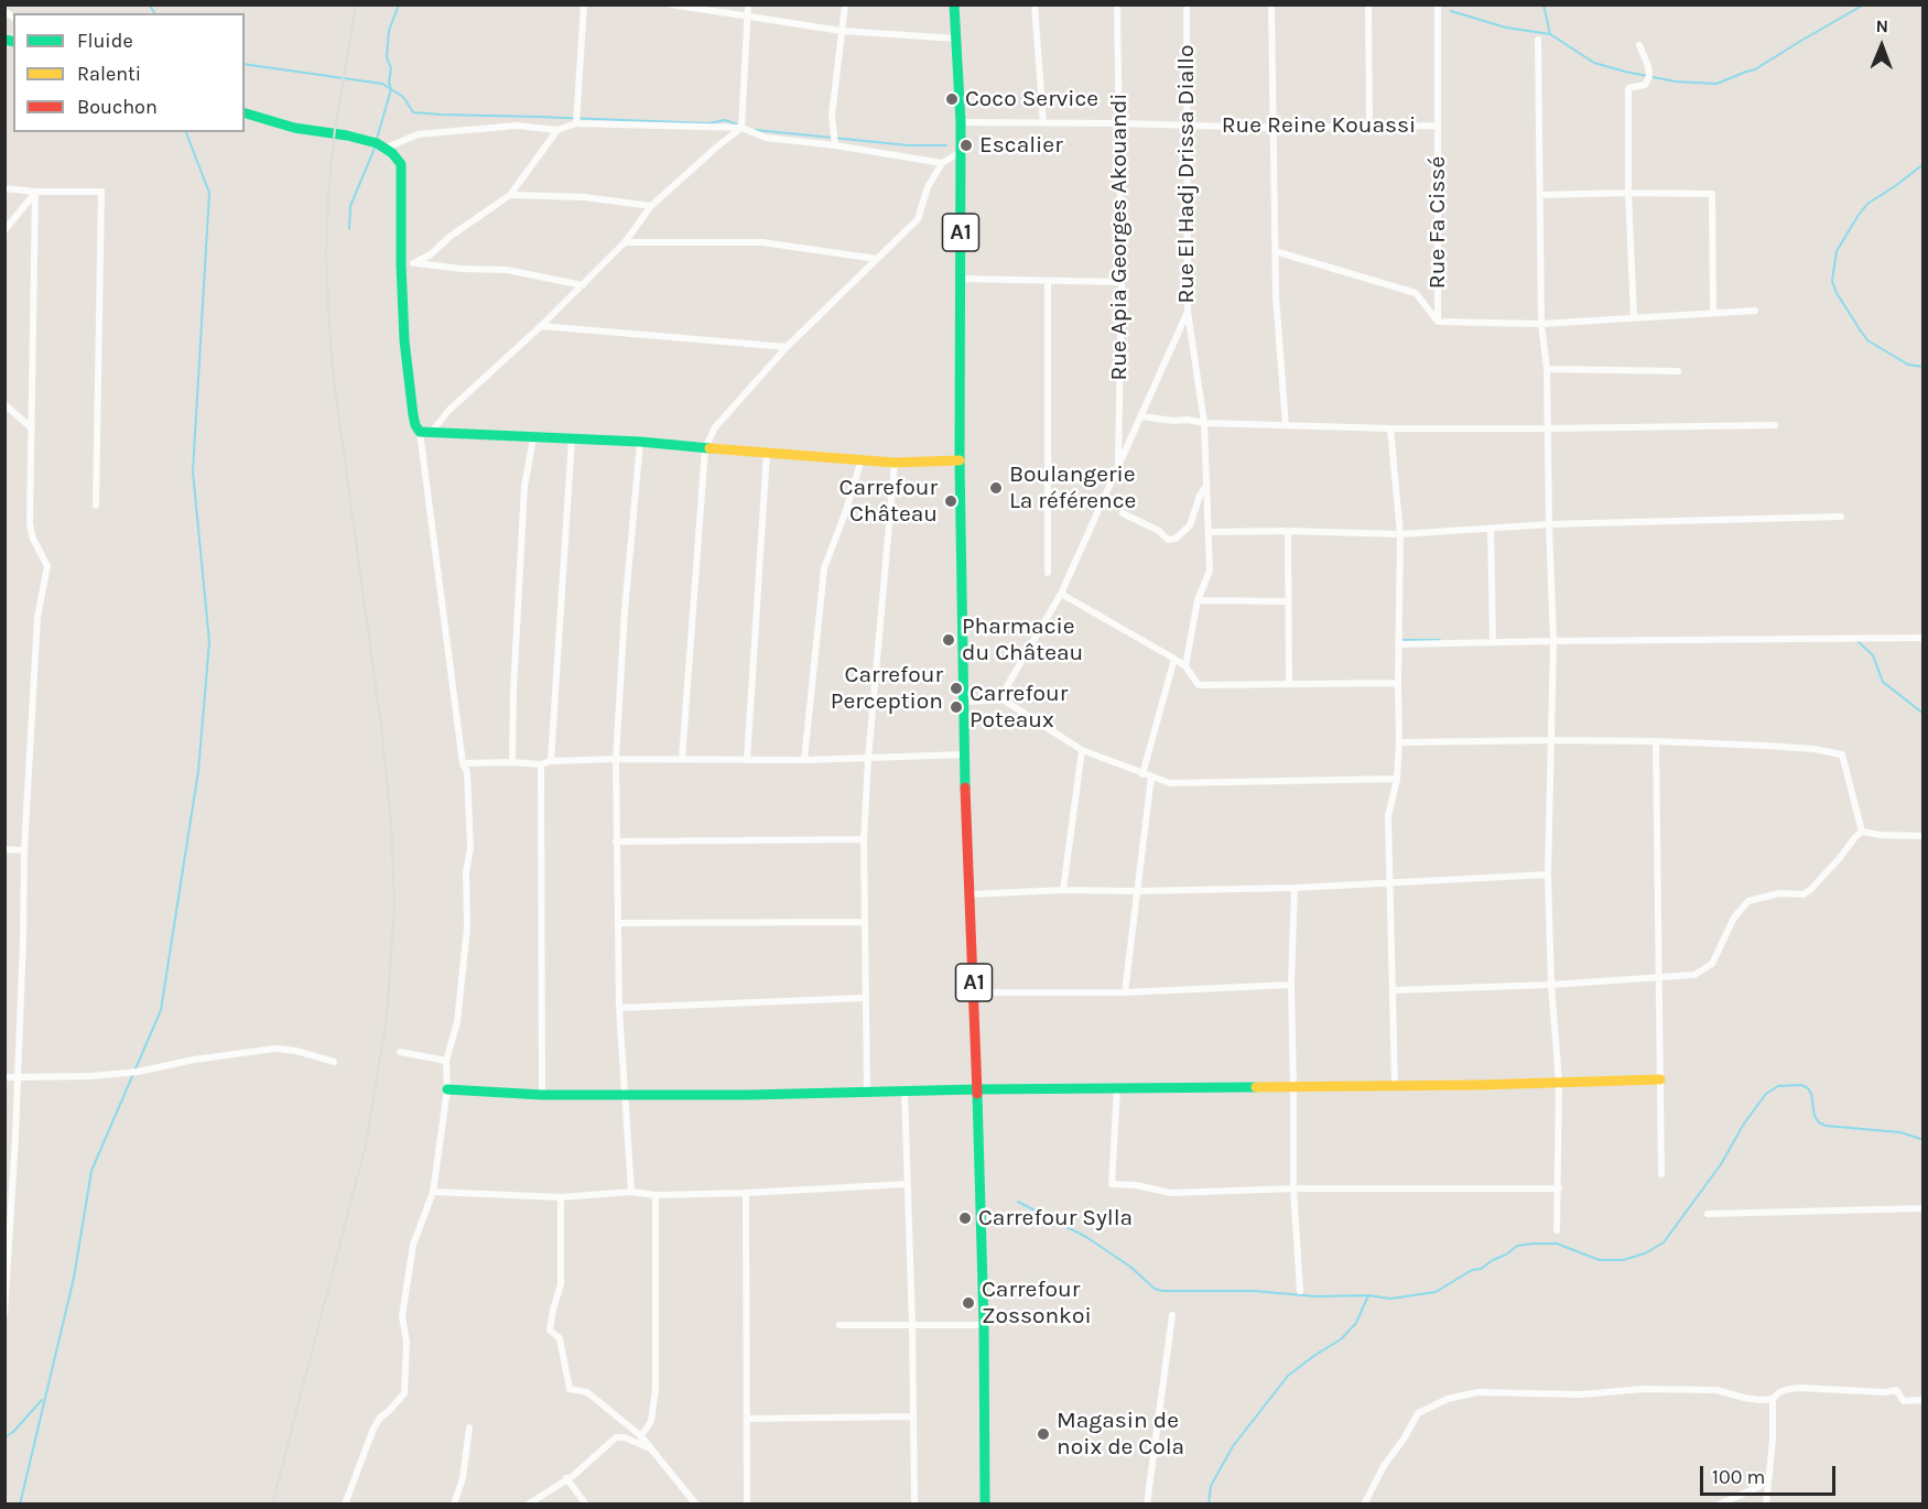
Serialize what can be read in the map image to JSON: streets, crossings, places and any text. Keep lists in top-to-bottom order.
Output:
{
  "streets": {
    "street": [
      "Rue Reine Kouassi",
      "Rue El Hadj Drissa Diallo",
      "Rue Fa Cissé",
      "A1",
      "Rue Apia Georges Akouandi"
    ]
  },
  "crossings": [
    ["Rue Reine Kouassi", "Rue El Hadj Drissa Diallo"],
    ["Rue Reine Kouassi", "Rue Fa Cissé"],
    ["Rue Reine Kouassi", "A1"],
    ["Rue Reine Kouassi", "Rue Apia Georges Akouandi"],
    ["Rue El Hadj Drissa Diallo", "Rue Apia Georges Akouandi"]
  ],
  "places": [
    "Coco Service",
    "Escalier",
    "Boulangerie La référence",
    "Carrefour Château",
    "Pharmacie du Château",
    "Carrefour Perception",
    "Carrefour Poteaux",
    "Carrefour Sylla",
    "Carrefour Zossonkoi",
    "Magasin de noix de Cola"
  ],
  "legend": ["Fluide", "Ralenti", "Bouchon"],
  "scale_bar": "100 m",
  "north": "top"
}
